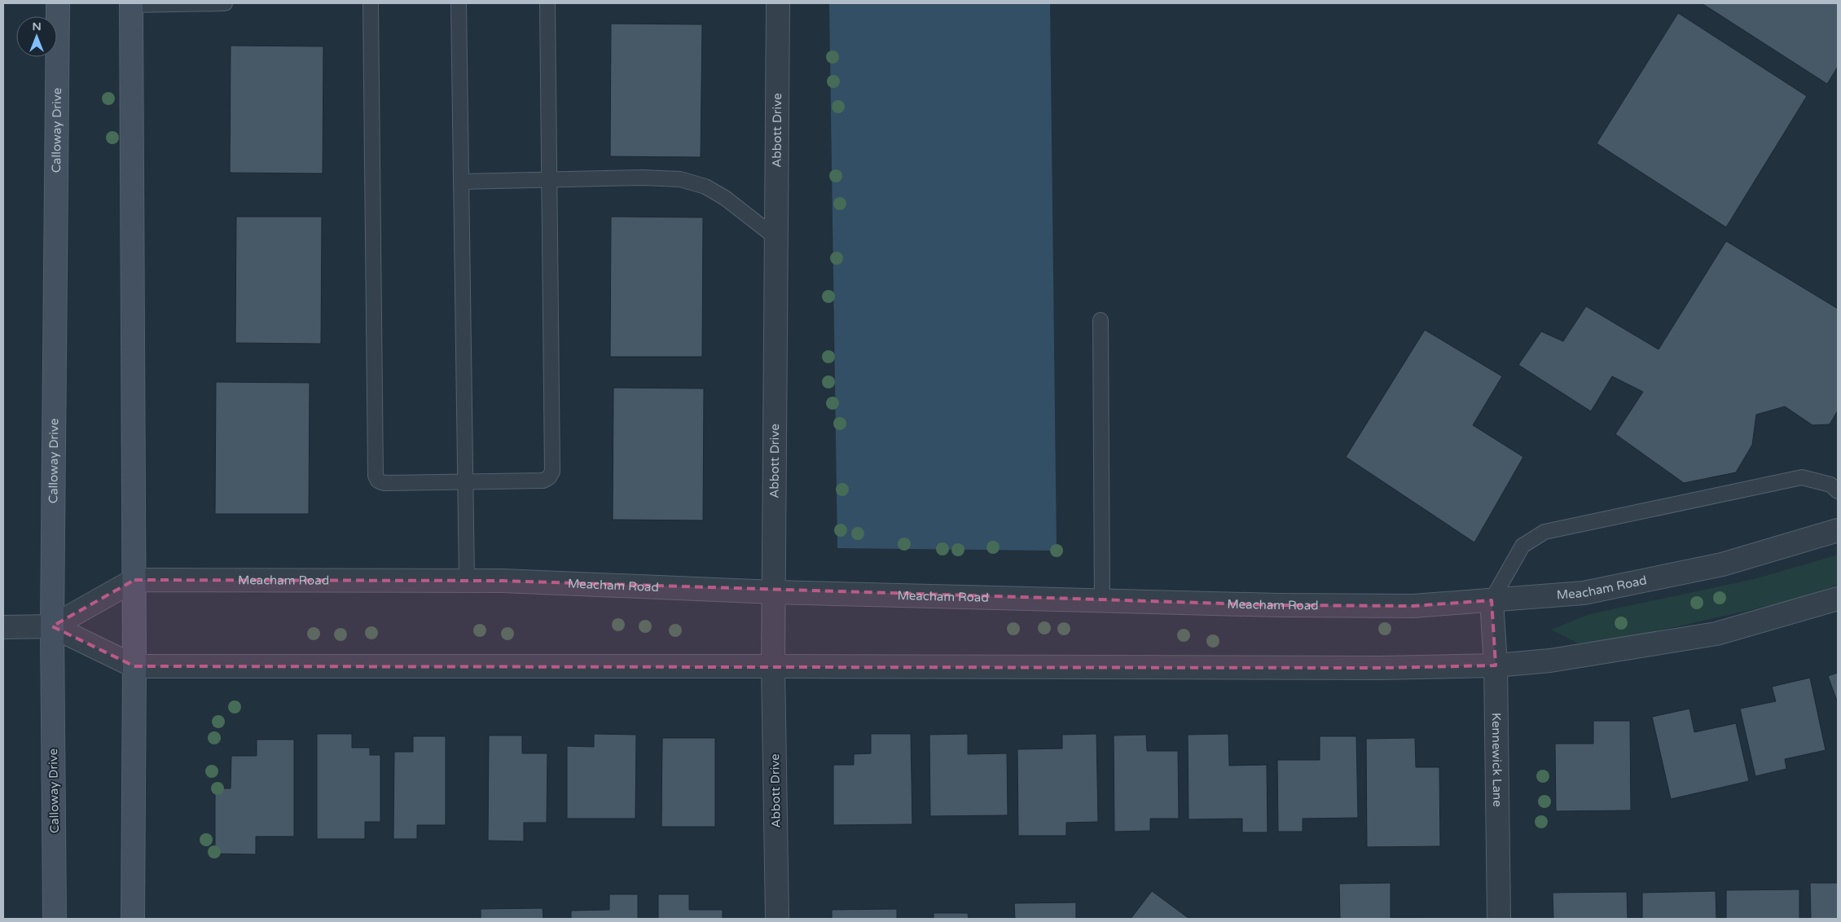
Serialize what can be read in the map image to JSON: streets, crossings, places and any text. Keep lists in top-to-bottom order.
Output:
{
  "streets": {
    "main road": ["Calloway Drive"],
    "street": ["Abbott Drive", "Meacham Road", "Kennewick Lane"]
  },
  "crossings": [
    ["Calloway Drive", "Meacham Road"],
    ["Abbott Drive", "Meacham Road"],
    ["Meacham Road", "Kennewick Lane"]
  ],
  "north": "top"
}
